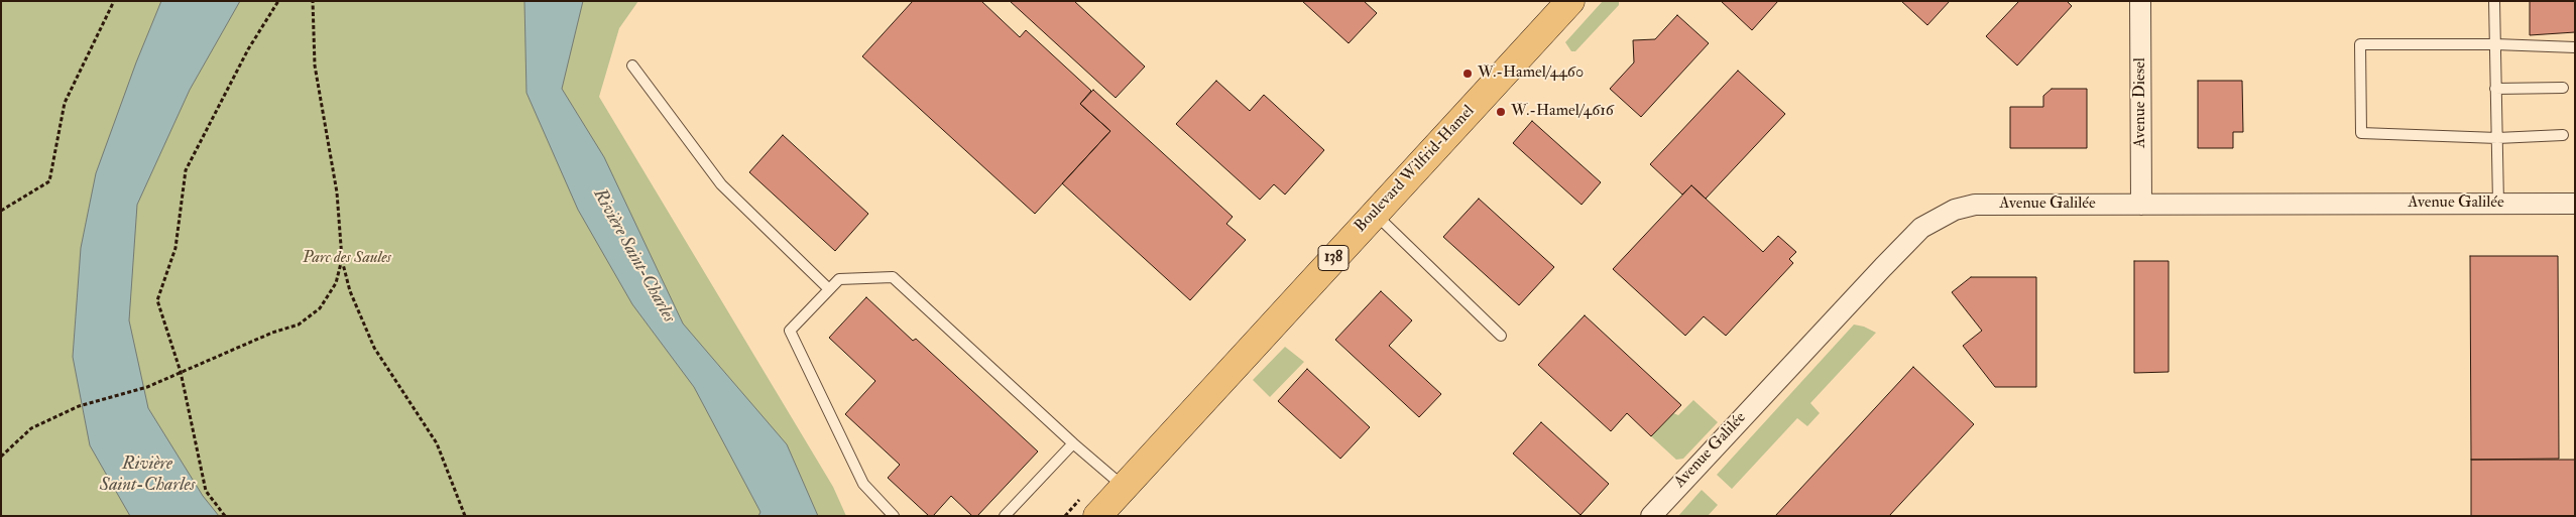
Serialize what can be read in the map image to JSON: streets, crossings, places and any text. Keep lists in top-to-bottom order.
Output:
{
  "streets": {
    "main road": ["Boulevard Wilfrid-Hamel", "138"],
    "street": ["Avenue Diesel", "Avenue Galilée"]
  },
  "crossings": [
    ["Avenue Diesel", "Avenue Galilée"]
  ],
  "water": ["Rivière Saint-Charles"],
  "parks": ["Parc des Saules"],
  "places": ["W.-Hamel/4460", "W.-Hamel/4616"]
}
